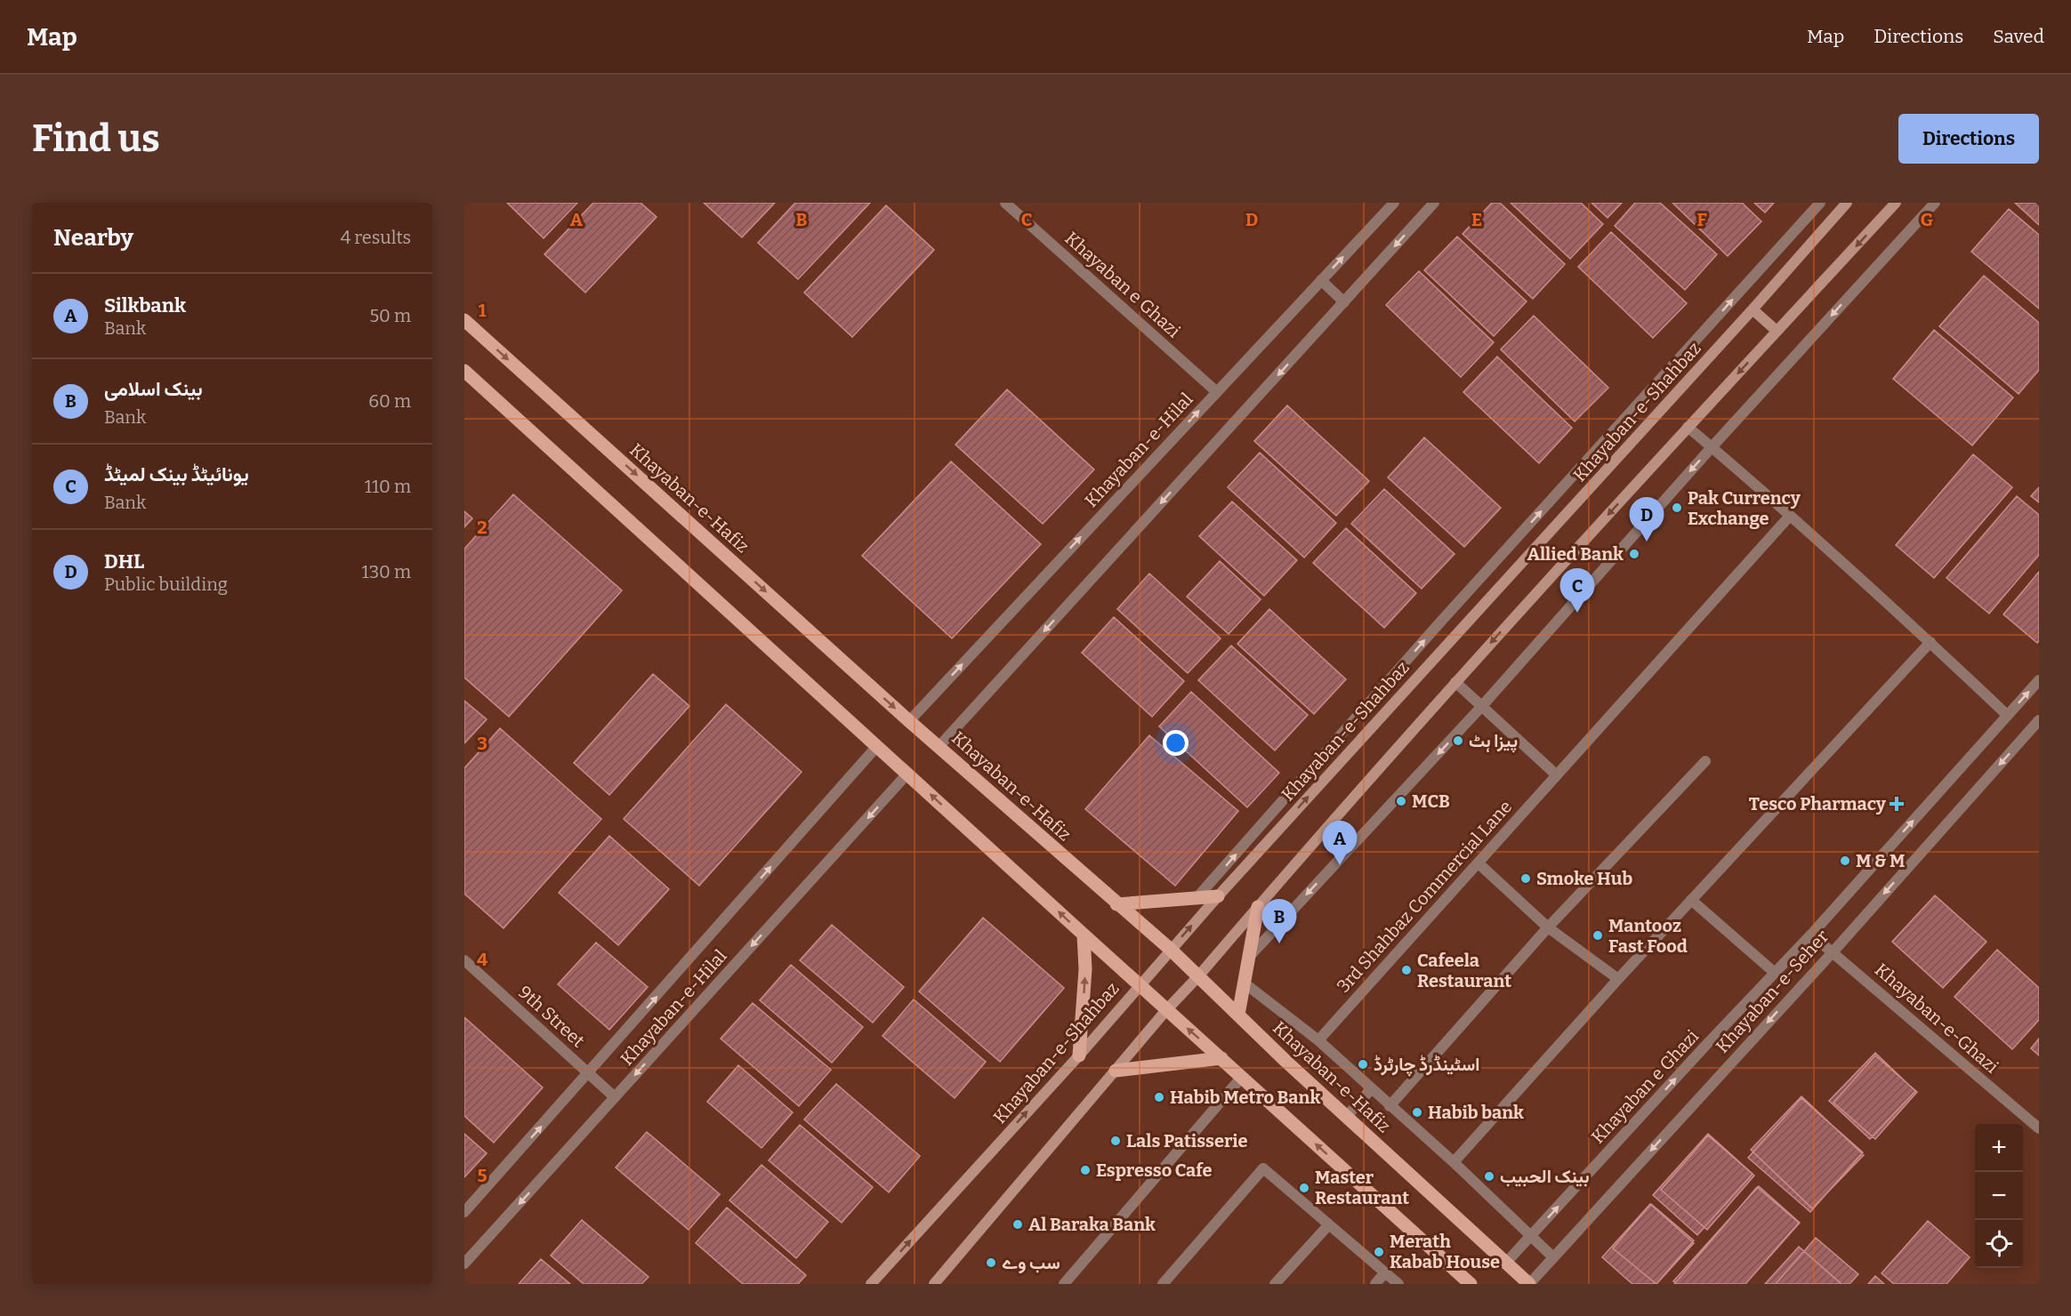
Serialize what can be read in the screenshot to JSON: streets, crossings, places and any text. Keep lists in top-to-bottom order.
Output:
{
  "streets": {
    "main road": ["Khayaban-e-Shahbaz", "Khayaban-e-Hafiz"],
    "street": [
      "Khayaban e Ghazi",
      "Khayaban-e-Hilal",
      "3rd Shahbaz Commercial Lane",
      "Khayaban-e-Seher",
      "9th Street",
      "Khayaban-e-Ghazi"
    ]
  },
  "crossings": [
    ["Khayaban e Ghazi", "Khayaban-e-Hilal"],
    ["Khayaban e Ghazi", "Khayaban-e-Hafiz"],
    ["Khayaban e Ghazi", "Khayaban-e-Seher"],
    ["Khayaban e Ghazi", "Khayaban-e-Ghazi"],
    ["Khayaban-e-Shahbaz", "Khayaban-e-Hafiz"],
    ["Khayaban-e-Hilal", "Khayaban-e-Hafiz"],
    ["Khayaban-e-Hilal", "9th Street"],
    ["Khayaban-e-Hafiz", "Khayaban-e-Seher"],
    ["Khayaban-e-Seher", "Khayaban-e-Ghazi"]
  ],
  "one_way": ["Khayaban e Ghazi"],
  "places": {
    "other": [
      "Pak Currency Exchange",
      "Allied Bank",
      "پیزا ہٹ",
      "MCB",
      "M & M",
      "Smoke Hub",
      "Mantooz Fast Food",
      "Cafeela Restaurant",
      "اسٹینڈرڈ چارٹرڈ",
      "Habib Metro Bank",
      "Habib bank",
      "Lals Patisserie",
      "Espresso Cafe",
      "بينک الحبيب",
      "Master Restaurant",
      "Al Baraka Bank",
      "Merath Kabab House",
      "سب وے"
    ],
    "health": ["Tesco Pharmacy"]
  },
  "page": {
    "header": "Map",
    "nav": ["Map", "Directions", "Saved"],
    "buttons": "Directions",
    "title": "Find us",
    "heading": ["Nearby", "4 results"],
    "list": [
      {
        "mark": "A",
        "name": "Silkbank",
        "note": "Bank",
        "value": "50 m"
      },
      {
        "mark": "B",
        "name": "بینک اسلامی",
        "note": "Bank",
        "value": "60 m"
      },
      {
        "mark": "C",
        "name": "یونائیٹڈ بینک لمیٹڈ",
        "note": "Bank",
        "value": "110 m"
      },
      {
        "mark": "D",
        "name": "DHL",
        "note": "Public building",
        "value": "130 m"
      }
    ],
    "pins": [
      "D",
      "C",
      "A",
      "B"
    ],
    "map_buttons": ["+", "−"]
  },
  "grid": {
    "columns": [
      "A",
      "B",
      "C",
      "D",
      "E",
      "F",
      "G"
    ],
    "rows": [
      "1",
      "2",
      "3",
      "4",
      "5"
    ]
  }
}
